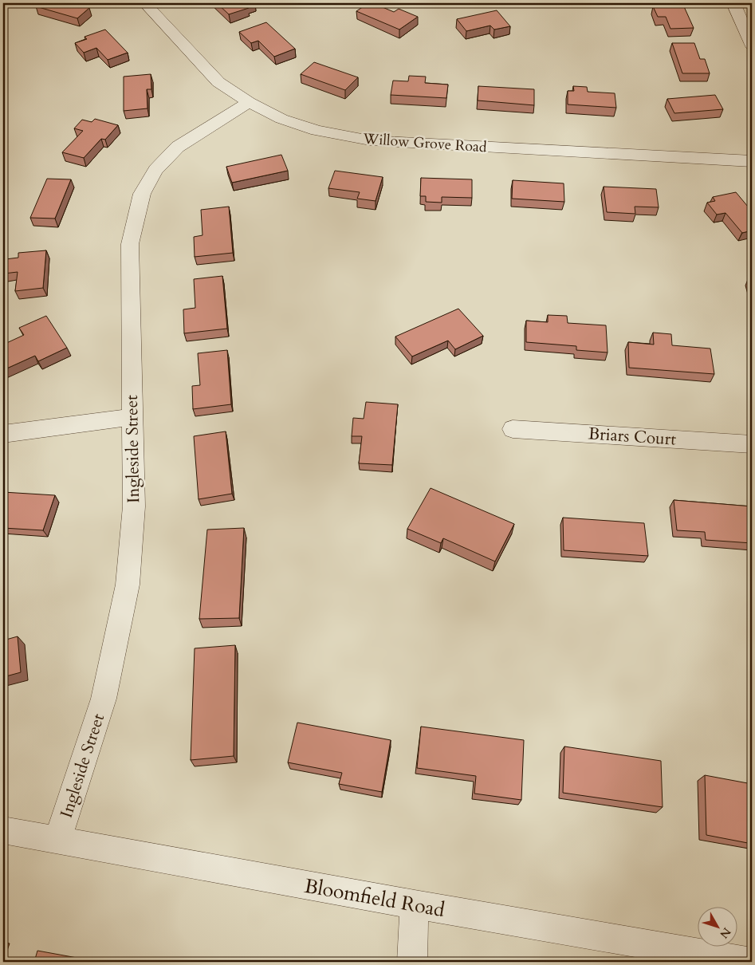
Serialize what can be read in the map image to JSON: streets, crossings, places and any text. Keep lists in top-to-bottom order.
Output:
{
  "streets": {
    "street": [
      "Willow Grove Road",
      "Briars Court",
      "Ingleside Street",
      "Bloomfield Road"
    ]
  },
  "crossings": [
    ["Willow Grove Road", "Ingleside Street"],
    ["Ingleside Street", "Bloomfield Road"]
  ],
  "north": "bottom right"
}
